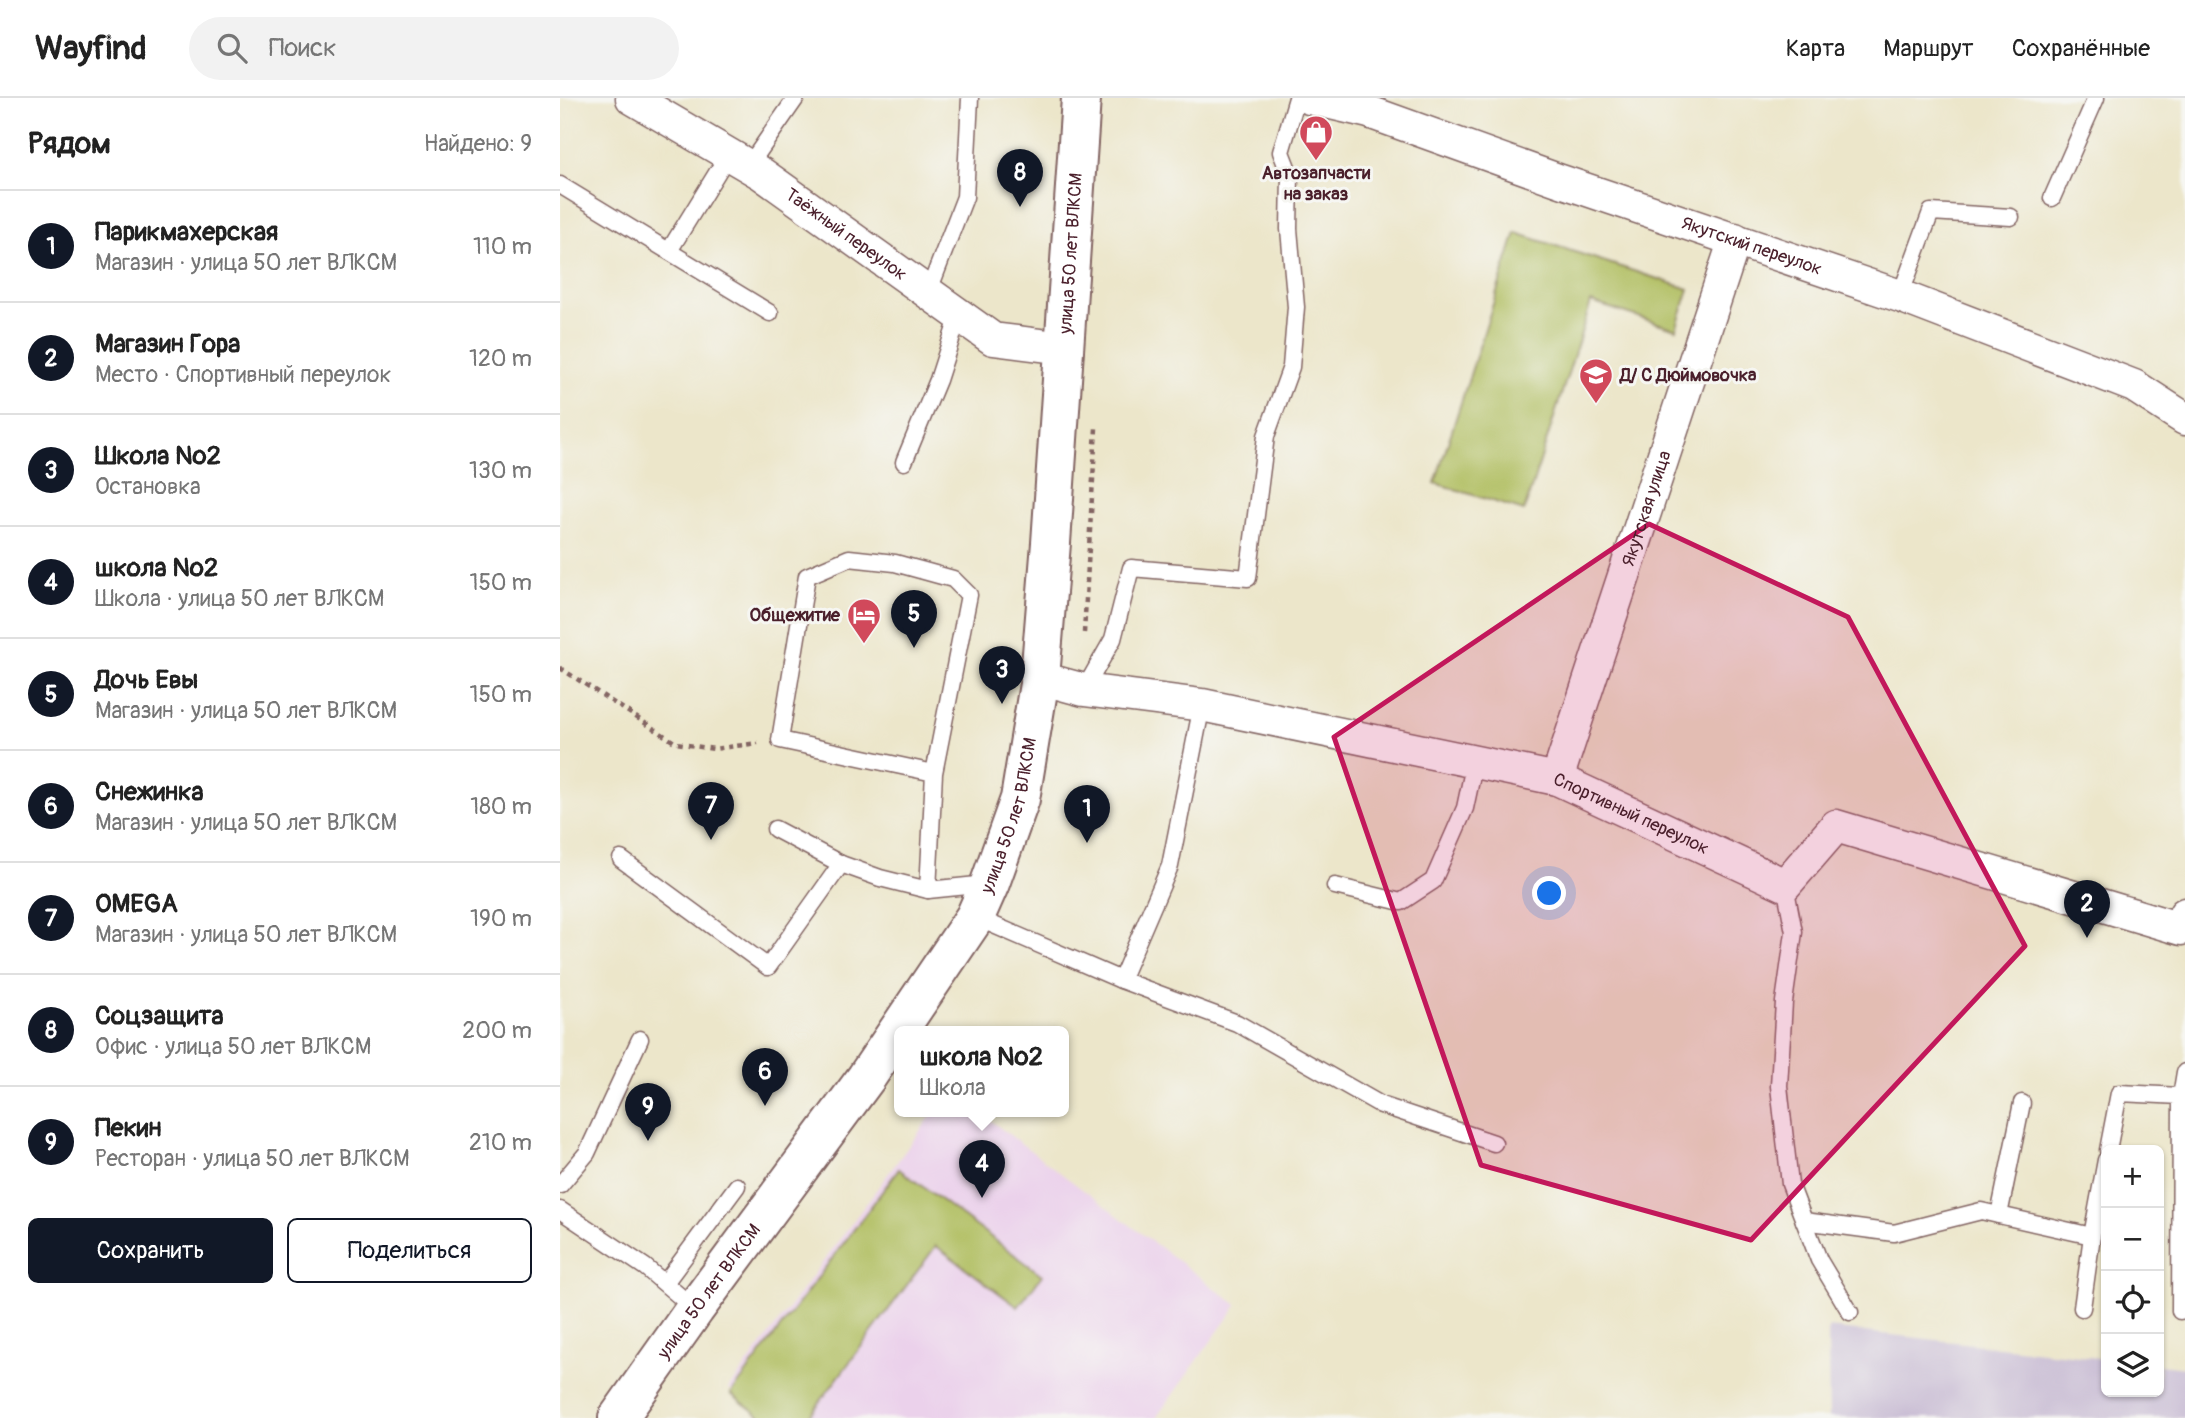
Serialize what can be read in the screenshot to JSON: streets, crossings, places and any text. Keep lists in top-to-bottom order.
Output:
{
  "streets": {
    "main road": ["улица 50 лет ВЛКСМ"],
    "street": [
      "Таёжный переулок",
      "Якутский переулок",
      "Якутская улица",
      "Спортивный переулок"
    ]
  },
  "crossings": [
    ["Таёжный переулок", "улица 50 лет ВЛКСМ"],
    ["Якутский переулок", "Якутская улица"],
    ["улица 50 лет ВЛКСМ", "Спортивный переулок"],
    ["Якутская улица", "Спортивный переулок"]
  ],
  "places": {
    "shop": ["Автозапчасти на заказ"],
    "school or university": ["Д/ С Дюймовочка"],
    "hotel": ["Общежитие"]
  },
  "page": {
    "header": "Wayfind",
    "search": "Поиск",
    "nav": ["Карта", "Маршрут", "Сохранённые"],
    "heading": ["Рядом", "Найдено: 9"],
    "pins": [
      "8",
      "5",
      "3",
      "7",
      "1",
      "2",
      "6",
      "9",
      "4"
    ],
    "list": [
      {
        "mark": "1",
        "name": "Парикмахерская",
        "note": "Магазин · улица 50 лет ВЛКСМ",
        "value": "110 m"
      },
      {
        "mark": "2",
        "name": "Магазин Гора",
        "note": "Место · Спортивный переулок",
        "value": "120 m"
      },
      {
        "mark": "3",
        "name": "Школа №2",
        "note": "Остановка",
        "value": "130 m"
      },
      {
        "mark": "4",
        "name": "школа №2",
        "note": "Школа · улица 50 лет ВЛКСМ",
        "value": "150 m"
      },
      {
        "mark": "5",
        "name": "Дочь Евы",
        "note": "Магазин · улица 50 лет ВЛКСМ",
        "value": "150 m"
      },
      {
        "mark": "6",
        "name": "Снежинка",
        "note": "Магазин · улица 50 лет ВЛКСМ",
        "value": "180 m"
      },
      {
        "mark": "7",
        "name": "OMEGA",
        "note": "Магазин · улица 50 лет ВЛКСМ",
        "value": "190 m"
      },
      {
        "mark": "8",
        "name": "Соцзащита",
        "note": "Офис · улица 50 лет ВЛКСМ",
        "value": "200 m"
      },
      {
        "mark": "9",
        "name": "Пекин",
        "note": "Ресторан · улица 50 лет ВЛКСМ",
        "value": "210 m"
      }
    ],
    "popup": ["школа №2", "Школа"],
    "map_buttons": ["+", "−"],
    "buttons": ["Сохранить", "Поделиться"]
  }
}
